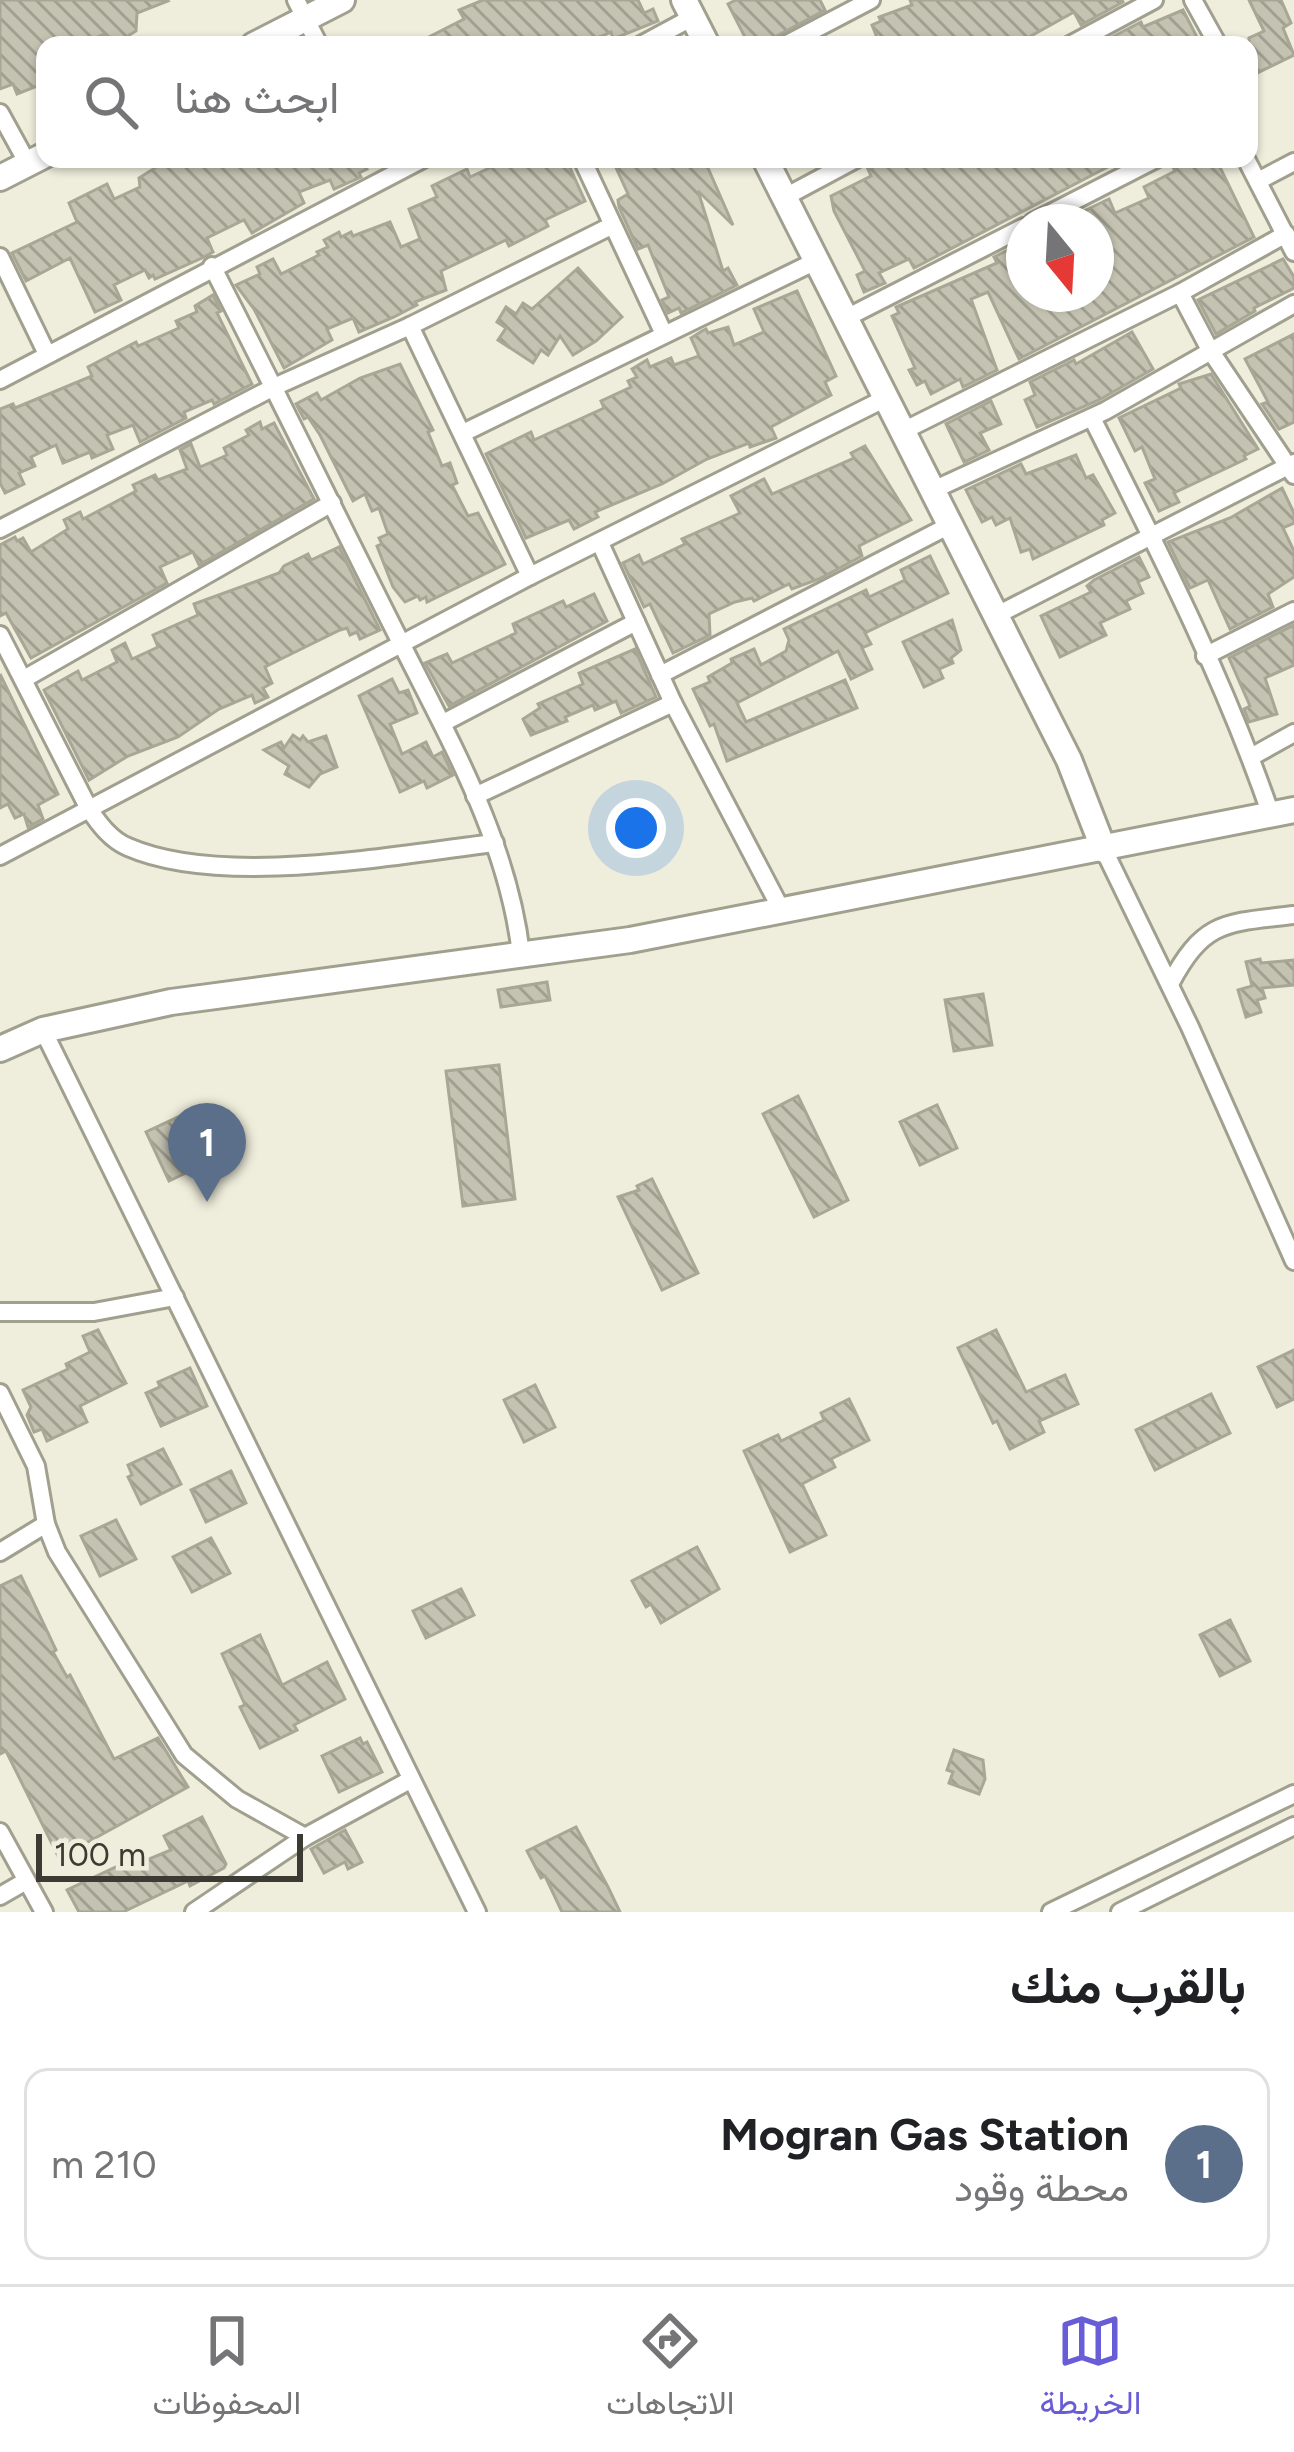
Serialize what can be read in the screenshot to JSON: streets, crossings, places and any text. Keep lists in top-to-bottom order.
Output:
{
  "scale_bar": "100 m",
  "north": "bottom",
  "page": {
    "search": "ابحث هنا",
    "pins": "1",
    "scale": "100 m",
    "heading": "بالقرب منك",
    "list": [
      {
        "mark": "1",
        "name": "Mogran Gas Station",
        "note": "محطة وقود",
        "value": "210 m"
      }
    ],
    "nav": ["الخريطة", "الاتجاهات", "المحفوظات"]
  }
}
